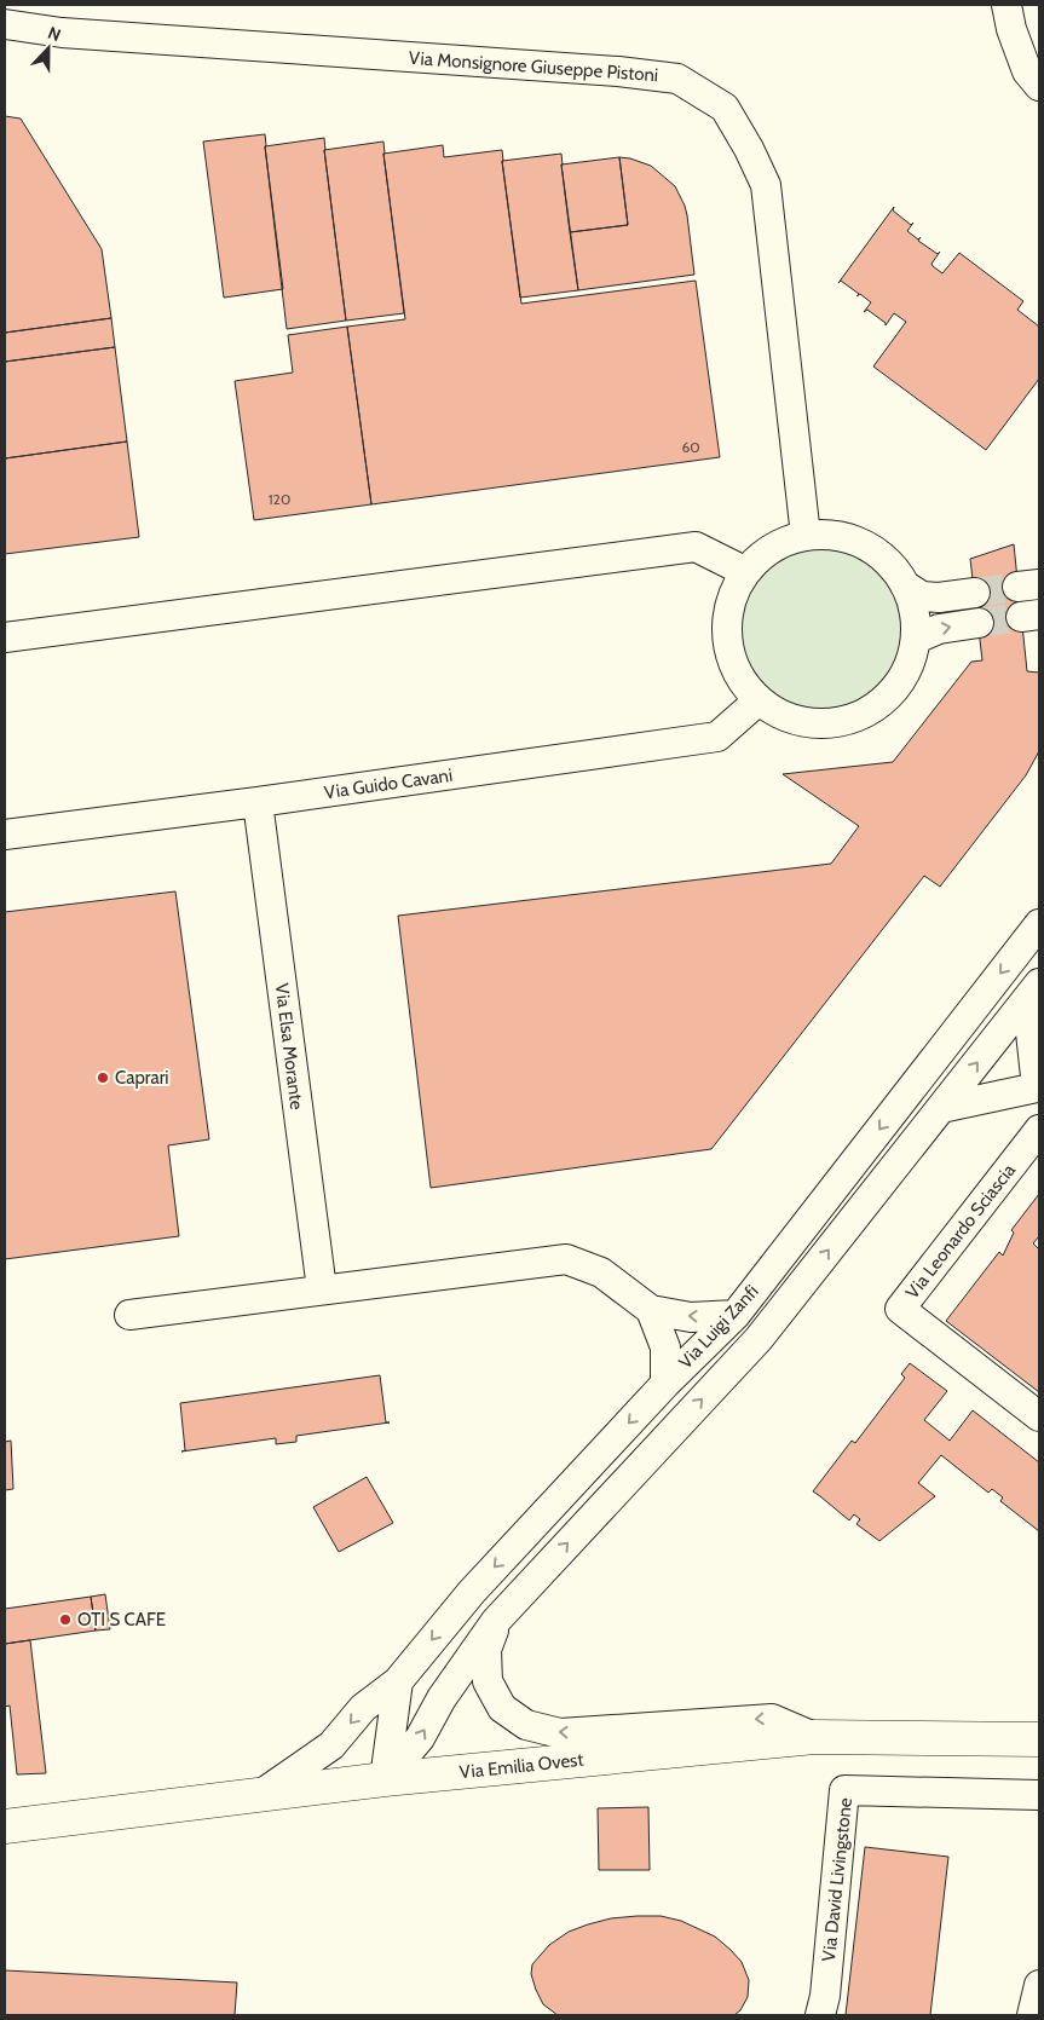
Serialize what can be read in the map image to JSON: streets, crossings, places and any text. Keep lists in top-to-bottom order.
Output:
{
  "streets": {
    "main road": ["Via Emilia Ovest"],
    "street": [
      "Via Monsignore Giuseppe Pistoni",
      "Via Guido Cavani",
      "Via Elsa Morante",
      "Via Leonardo Sciascia",
      "Via Luigi Zanfi",
      "Via David Livingstone"
    ]
  },
  "crossings": [
    ["Via Monsignore Giuseppe Pistoni", "Via Guido Cavani"],
    ["Via Guido Cavani", "Via Elsa Morante"],
    ["Via Luigi Zanfi", "Via Emilia Ovest"]
  ],
  "places": ["Caprari", "OTI S CAFE"],
  "house_numbers": ["60", "120"],
  "north": "top"
}
